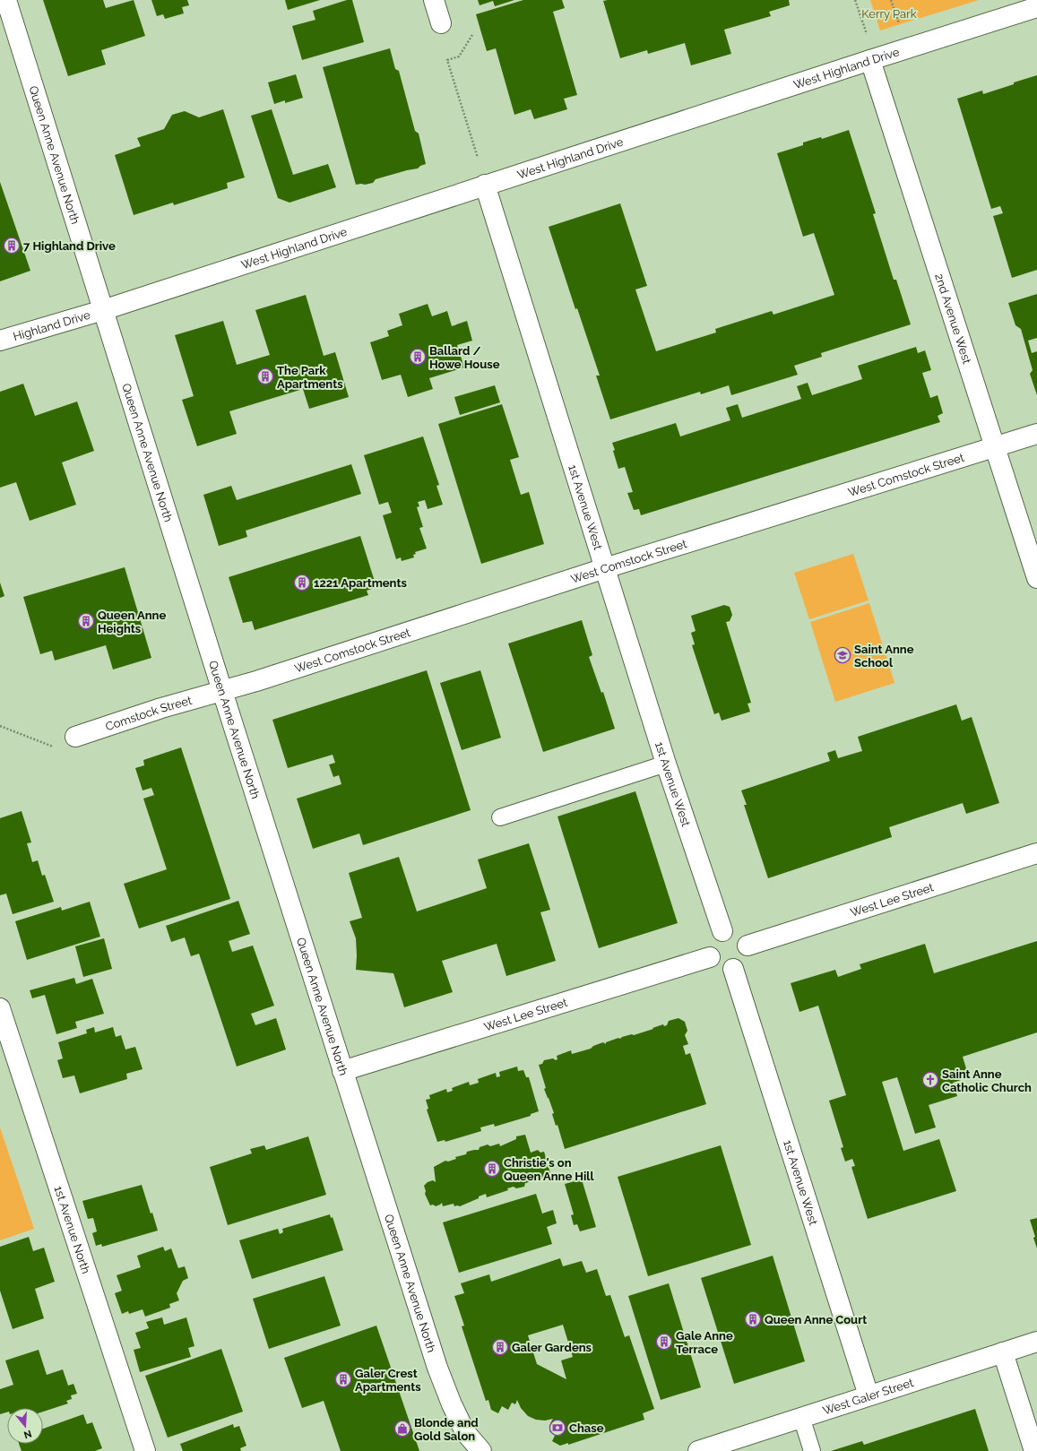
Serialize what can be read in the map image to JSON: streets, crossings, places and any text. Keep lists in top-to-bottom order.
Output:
{
  "streets": {
    "street": [
      "West Highland Drive",
      "Queen Anne Avenue North",
      "2nd Avenue West",
      "Highland Drive",
      "West Comstock Street",
      "1st Avenue West",
      "Comstock Street",
      "West Lee Street",
      "1st Avenue North",
      "West Galer Street"
    ]
  },
  "crossings": [
    ["West Highland Drive", "Queen Anne Avenue North"],
    ["West Highland Drive", "2nd Avenue West"],
    ["West Highland Drive", "Highland Drive"],
    ["West Highland Drive", "1st Avenue West"],
    ["Queen Anne Avenue North", "Highland Drive"],
    ["Queen Anne Avenue North", "West Comstock Street"],
    ["Queen Anne Avenue North", "Comstock Street"],
    ["Queen Anne Avenue North", "West Lee Street"],
    ["2nd Avenue West", "West Comstock Street"],
    ["West Comstock Street", "1st Avenue West"],
    ["West Comstock Street", "Comstock Street"],
    ["1st Avenue West", "West Lee Street"],
    ["1st Avenue West", "West Galer Street"]
  ],
  "parks": ["Kerry Park"],
  "places": {
    "building": [
      "7 Highland Drive",
      "Ballard / Howe House",
      "The Park Apartments",
      "1221 Apartments",
      "Queen Anne Heights",
      "Christie's on Queen Anne Hill",
      "Queen Anne Court",
      "Gale Anne Terrace",
      "Galer Gardens",
      "Galer Crest Apartments"
    ],
    "school or university": ["Saint Anne School"],
    "church": ["Saint Anne Catholic Church"],
    "bank": ["Chase"],
    "shop": ["Blonde and Gold Salon"]
  },
  "north": "bottom"
}
